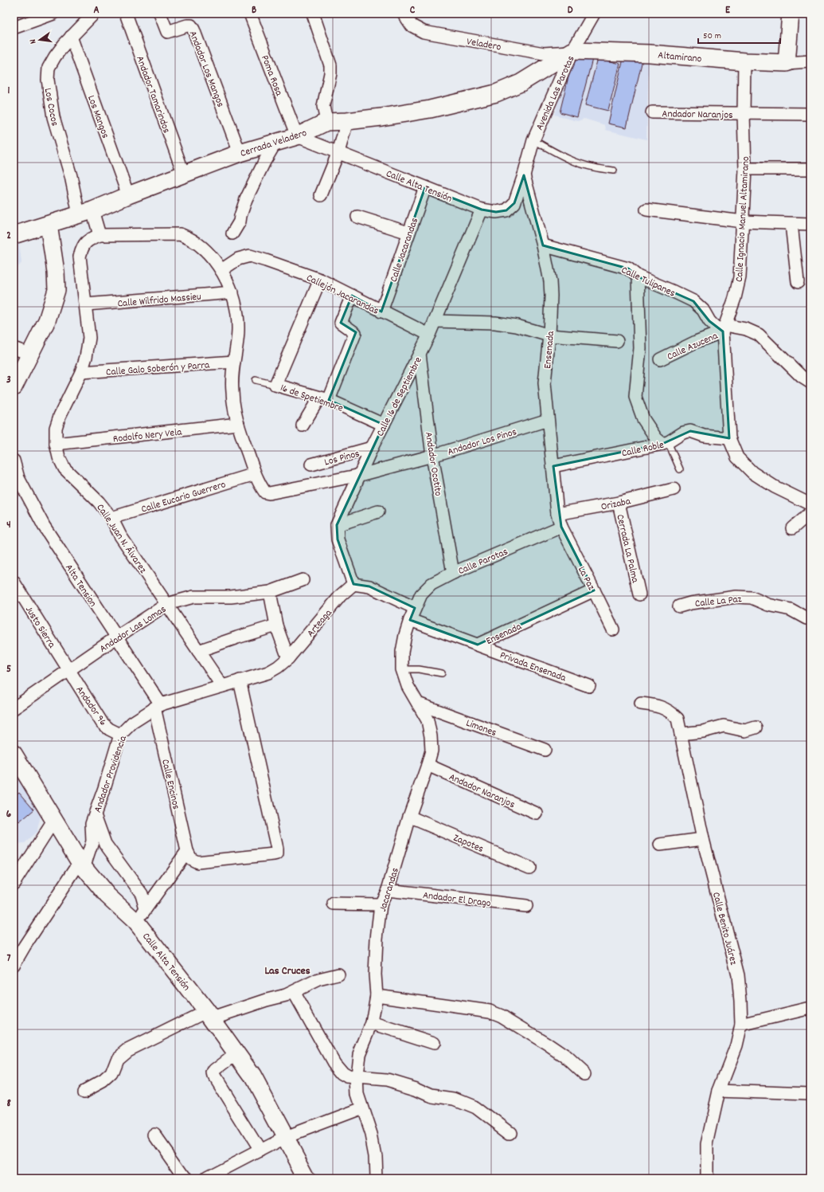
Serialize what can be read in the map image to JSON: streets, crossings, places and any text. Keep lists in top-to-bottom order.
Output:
{
  "streets": {
    "street": [
      "Veladero",
      "Altamirano",
      "Andador Los Mangos",
      "Poma Rosa",
      "Avenida Las Parotas",
      "Andador Tamarindos",
      "Los Cocos",
      "Andador Naranjos",
      "Los Mangos",
      "Cerrada Veladero",
      "Calle Alta Tensión",
      "Calle Ignacio Manuel Altamirano",
      "Calle Jacarandas",
      "Calle Tulipanes",
      "Callejón Jacarandas",
      "Calle Wilfrido Massieu",
      "Calle Azucena",
      "Ensenada",
      "Calle Galo Soberón y Parra",
      "Calle 16 de Septiembre",
      "16 de Spetiembre",
      "Rodolfo Nery Vela",
      "Andador Los Pinos",
      "Calle Roble",
      "Los Pinos",
      "Andador Ocotito",
      "Calle Eucario Guerrero",
      "Orizaba",
      "Calle Juan N. Álvarez",
      "Cerrada La Palma",
      "Calle Parotas",
      "La Paz",
      "Alta Tension",
      "Calle La Paz",
      "Arteaga",
      "Justo Sierra",
      "Andador Las Lomas",
      "Privada Ensenada",
      "Andador 96",
      "Limones",
      "Andador Providencia",
      "Calle Encinos",
      "Zapotes",
      "Jacarandas",
      "Andador El Drago",
      "Calle Benito Juárez"
    ]
  },
  "crossings": [
    ["Veladero", "Altamirano"],
    ["Veladero", "Avenida Las Parotas"],
    ["Veladero", "Cerrada Veladero"],
    ["Altamirano", "Avenida Las Parotas"],
    ["Altamirano", "Cerrada Veladero"],
    ["Altamirano", "Calle Ignacio Manuel Altamirano"],
    ["Andador Los Mangos", "Cerrada Veladero"],
    ["Poma Rosa", "Cerrada Veladero"],
    ["Poma Rosa", "Calle Alta Tensión"],
    ["Avenida Las Parotas", "Cerrada Veladero"],
    ["Avenida Las Parotas", "Calle Alta Tensión"],
    ["Avenida Las Parotas", "Ensenada"],
    ["Andador Tamarindos", "Cerrada Veladero"],
    ["Los Cocos", "Los Mangos"],
    ["Los Cocos", "Cerrada Veladero"],
    ["Andador Naranjos", "Calle Ignacio Manuel Altamirano"],
    ["Andador Naranjos", "Jacarandas"],
    ["Los Mangos", "Cerrada Veladero"],
    ["Cerrada Veladero", "Calle Alta Tensión"],
    ["Calle Alta Tensión", "Calle Jacarandas"],
    ["Calle Alta Tensión", "Ensenada"],
    ["Calle Alta Tensión", "Calle 16 de Septiembre"],
    ["Calle Alta Tensión", "Andador Providencia"],
    ["Calle Ignacio Manuel Altamirano", "Calle Tulipanes"],
    ["Calle Ignacio Manuel Altamirano", "Calle Azucena"],
    ["Calle Ignacio Manuel Altamirano", "Calle Roble"],
    ["Calle Jacarandas", "Callejón Jacarandas"],
    ["Calle Tulipanes", "Calle Azucena"],
    ["Calle Tulipanes", "Ensenada"],
    ["Callejón Jacarandas", "Calle 16 de Septiembre"],
    ["Callejón Jacarandas", "Andador Los Pinos"],
    ["Calle Wilfrido Massieu", "Andador Los Pinos"],
    ["Calle Wilfrido Massieu", "Calle Juan N. Álvarez"],
    ["Ensenada", "Andador Los Pinos"],
    ["Ensenada", "Calle Roble"],
    ["Ensenada", "Orizaba"],
    ["Ensenada", "Calle Parotas"],
    ["Ensenada", "La Paz"],
    ["Ensenada", "Privada Ensenada"],
    ["Ensenada", "Jacarandas"],
    ["Calle Galo Soberón y Parra", "Andador Los Pinos"],
    ["Calle Galo Soberón y Parra", "Calle Juan N. Álvarez"],
    ["Calle 16 de Septiembre", "16 de Spetiembre"],
    ["Calle 16 de Septiembre", "Andador Los Pinos"],
    ["Calle 16 de Septiembre", "Los Pinos"],
    ["Calle 16 de Septiembre", "Andador Ocotito"],
    ["Calle 16 de Septiembre", "Arteaga"],
    ["Rodolfo Nery Vela", "Andador Los Pinos"],
    ["Rodolfo Nery Vela", "Calle Juan N. Álvarez"],
    ["Andador Los Pinos", "Andador Ocotito"],
    ["Andador Los Pinos", "Calle Eucario Guerrero"],
    ["Andador Los Pinos", "Calle Juan N. Álvarez"],
    ["Andador Ocotito", "Calle Parotas"],
    ["Calle Eucario Guerrero", "Calle Juan N. Álvarez"],
    ["Orizaba", "Cerrada La Palma"],
    ["Calle Juan N. Álvarez", "Arteaga"],
    ["Calle Juan N. Álvarez", "Andador Las Lomas"],
    ["Calle Juan N. Álvarez", "Andador Providencia"],
    ["Calle Parotas", "La Paz"],
    ["Calle Parotas", "Jacarandas"],
    ["Alta Tension", "Andador Las Lomas"],
    ["Alta Tension", "Andador Providencia"],
    ["Alta Tension", "Calle Encinos"],
    ["Arteaga", "Andador Providencia"],
    ["Justo Sierra", "Andador Las Lomas"],
    ["Justo Sierra", "Andador 96"],
    ["Andador Las Lomas", "Andador 96"],
    ["Andador 96", "Andador Providencia"],
    ["Limones", "Jacarandas"],
    ["Andador Providencia", "Calle Encinos"],
    ["Zapotes", "Jacarandas"],
    ["Jacarandas", "Andador El Drago"]
  ],
  "districts": ["Las Cruces"],
  "scale_bar": "50 m",
  "north": "left",
  "grid": {
    "columns": [
      "A",
      "B",
      "C",
      "D",
      "E"
    ],
    "rows": [
      "1",
      "2",
      "3",
      "4",
      "5",
      "6",
      "7",
      "8"
    ]
  }
}
